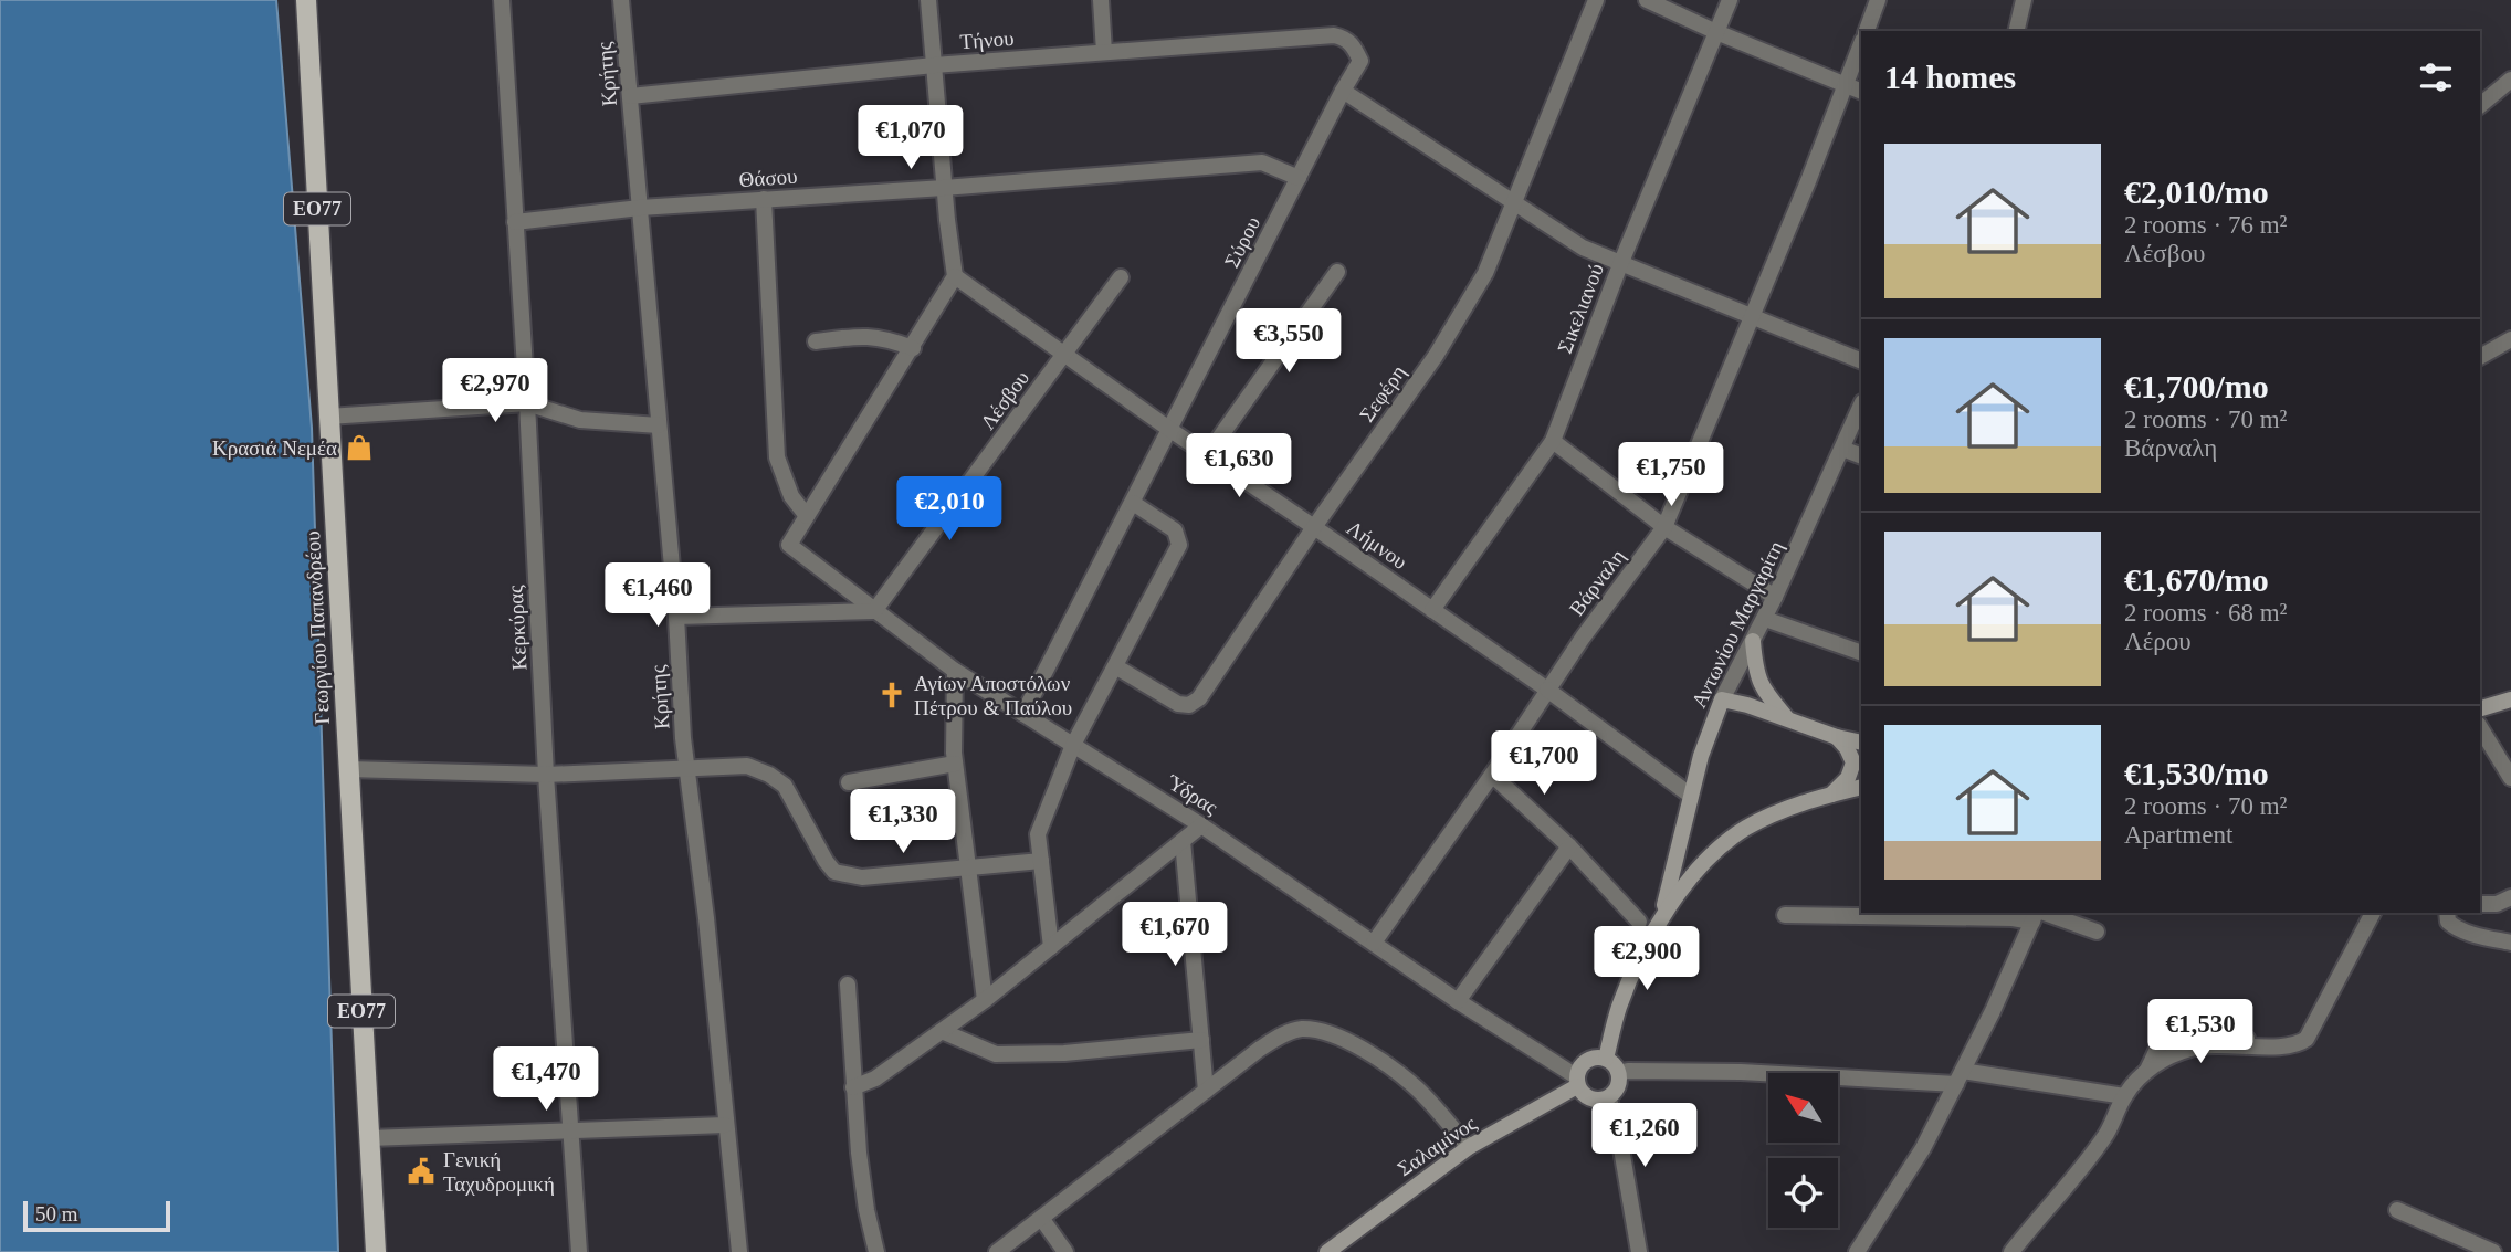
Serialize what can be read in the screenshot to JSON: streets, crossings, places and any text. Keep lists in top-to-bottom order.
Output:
{
  "streets": {
    "main road": [
      "ΕΟ77",
      "Αντωνίου Μαργαρίτη",
      "Γεωργίου Παπανδρέου",
      "Σαλαμίνος"
    ],
    "street": [
      "Τήνου",
      "Κρήτης",
      "Θάσου",
      "Σύρου",
      "Σικελιανού",
      "Σεφέρη",
      "Λέσβου",
      "Λήμνου",
      "Βάρναλη",
      "Κερκύρας",
      "Ύδρας"
    ]
  },
  "crossings": [
    ["Τήνου", "Κρήτης"],
    ["Τήνου", "Σύρου"],
    ["Κρήτης", "Θάσου"],
    ["Θάσου", "Σύρου"],
    ["Θάσου", "Κερκύρας"],
    ["Σύρου", "Λήμνου"],
    ["Σύρου", "Ύδρας"],
    ["Σικελιανού", "Λήμνου"],
    ["Σεφέρη", "Λήμνου"],
    ["Λέσβου", "Λήμνου"],
    ["Λέσβου", "Ύδρας"],
    ["Λήμνου", "Βάρναλη"],
    ["Λήμνου", "Αντωνίου Μαργαρίτη"],
    ["Βάρναλη", "Ύδρας"],
    ["Ύδρας", "Σαλαμίνος"]
  ],
  "places": {
    "shop": ["Κρασιά Νεμέα"],
    "church": ["Αγίων Αποστόλων Πέτρου & Παύλου"],
    "public building": ["Γενική Ταχυδρομική"]
  },
  "scale_bar": "50 m",
  "north": "top left",
  "page": {
    "heading": "14 homes",
    "price": [
      "€1,070",
      "€3,550",
      "€2,970",
      "€1,630",
      "€1,750",
      "€2,010",
      "€1,460",
      "€1,700",
      "€1,330",
      "€1,670",
      "€2,900",
      "€1,530",
      "€1,470",
      "€1,260"
    ],
    "list": [
      {
        "name": "€2,010/mo",
        "note": "2 rooms · 76 m² · Λέσβου"
      },
      {
        "name": "€1,700/mo",
        "note": "2 rooms · 70 m² · Βάρναλη"
      },
      {
        "name": "€1,670/mo",
        "note": "2 rooms · 68 m² · Λέρου"
      },
      {
        "name": "€1,530/mo",
        "note": "2 rooms · 70 m² · Apartment"
      }
    ],
    "scale": "50 m"
  }
}
